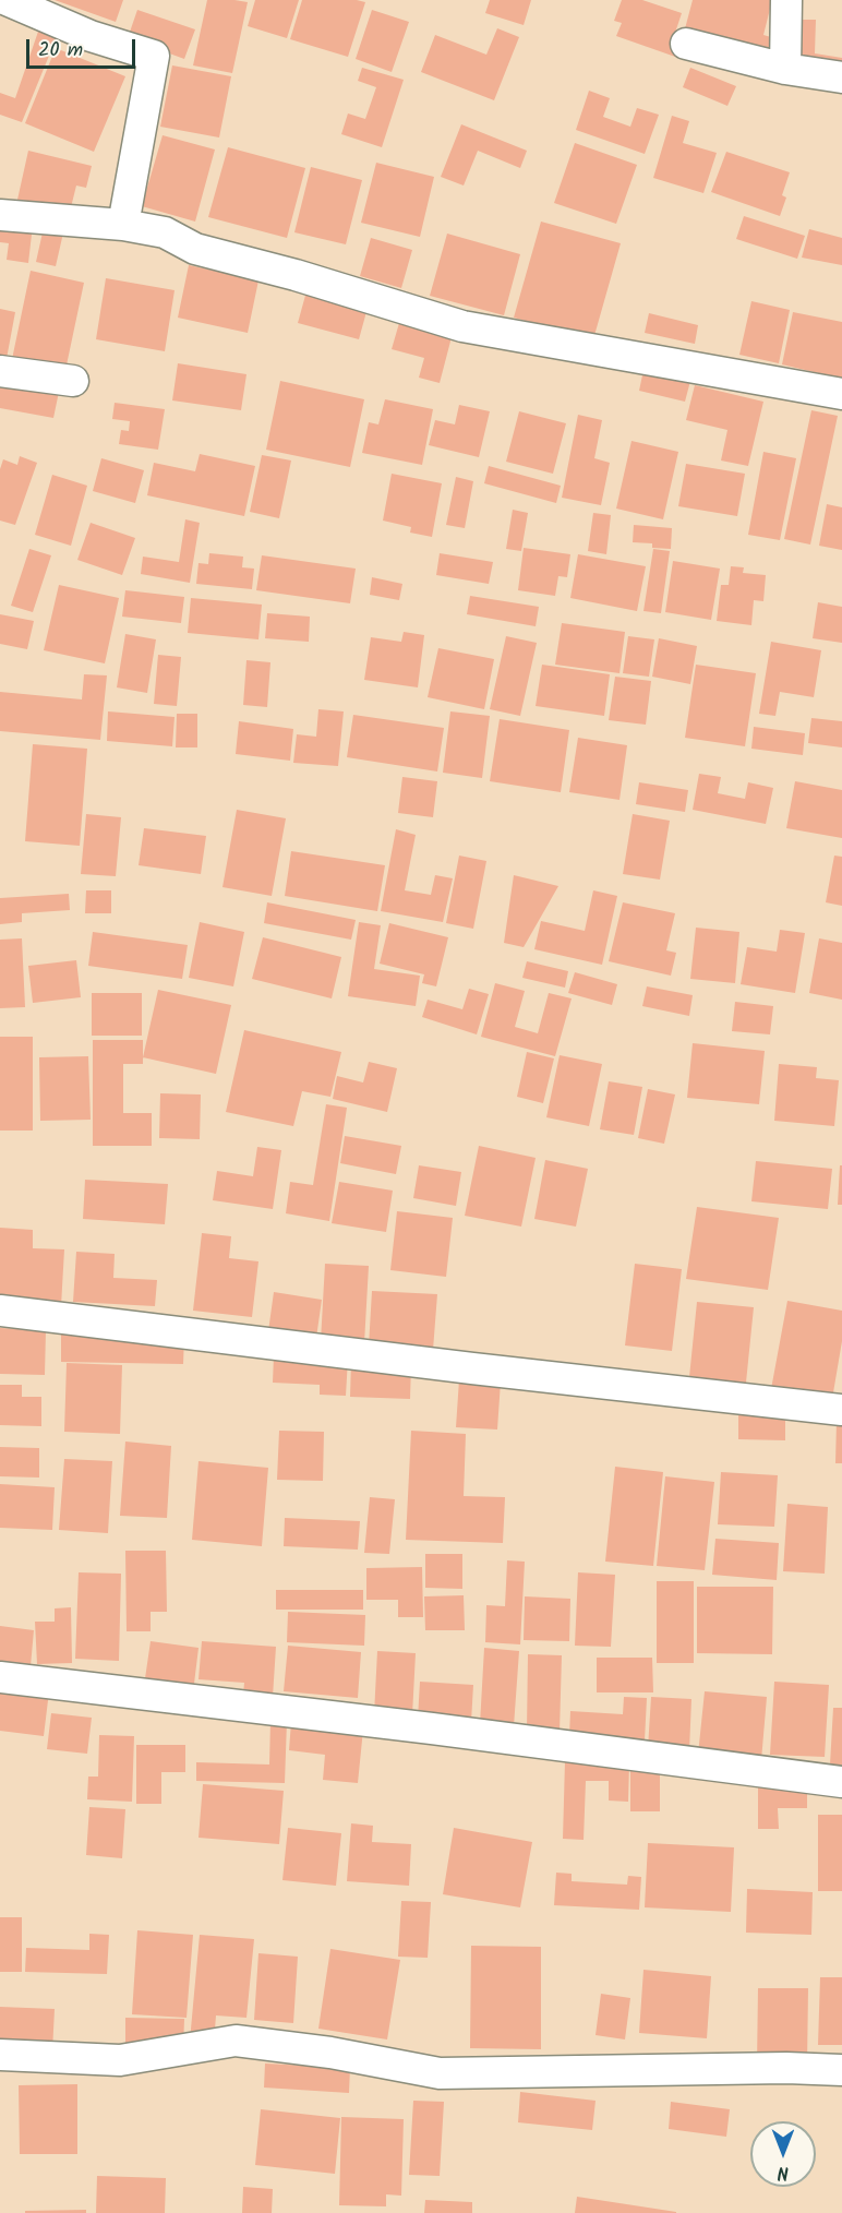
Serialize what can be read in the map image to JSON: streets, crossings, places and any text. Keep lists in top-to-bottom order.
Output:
{
  "scale_bar": "20 m",
  "north": "bottom"
}
